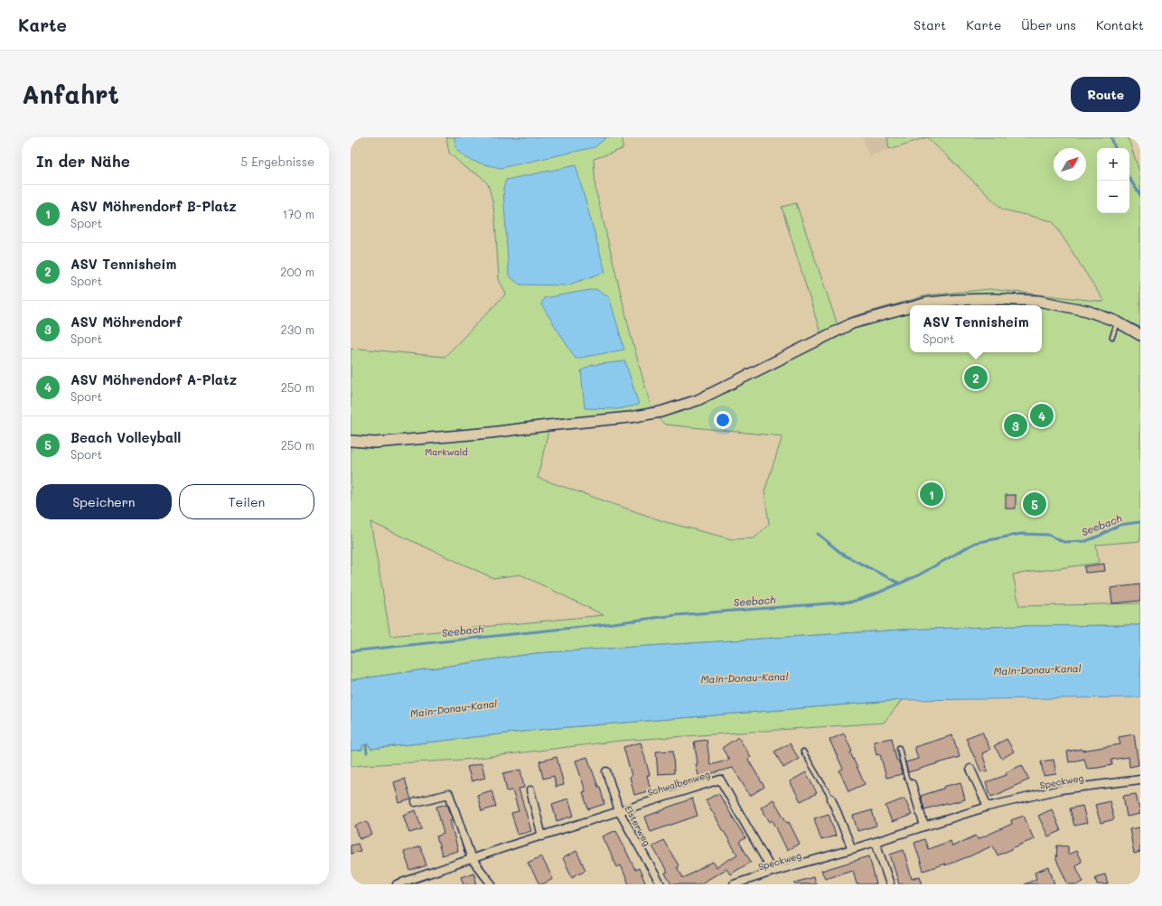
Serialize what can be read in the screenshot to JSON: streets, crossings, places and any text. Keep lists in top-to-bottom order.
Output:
{
  "streets": {
    "street": ["Speckweg", "Schwalbenweg", "Elsterweg"]
  },
  "crossings": [
    ["Speckweg", "Schwalbenweg"],
    ["Schwalbenweg", "Elsterweg"]
  ],
  "water": ["Seebach", "Main-Donau-Kanal"],
  "parks": ["Markwald"],
  "north": "top right",
  "page": {
    "header": "Karte",
    "nav": [
      "Start",
      "Karte",
      "Über uns",
      "Kontakt"
    ],
    "buttons": [
      "Route",
      ["Speichern", "Teilen"]
    ],
    "title": "Anfahrt",
    "heading": ["In der Nähe", "5 Ergebnisse"],
    "map_buttons": ["+", "−"],
    "list": [
      {
        "mark": "1",
        "name": "ASV Möhrendorf B-Platz",
        "note": "Sport",
        "value": "170 m"
      },
      {
        "mark": "2",
        "name": "ASV Tennisheim",
        "note": "Sport",
        "value": "200 m"
      },
      {
        "mark": "3",
        "name": "ASV Möhrendorf",
        "note": "Sport",
        "value": "230 m"
      },
      {
        "mark": "4",
        "name": "ASV Möhrendorf A-Platz",
        "note": "Sport",
        "value": "250 m"
      },
      {
        "mark": "5",
        "name": "Beach Volleyball",
        "note": "Sport",
        "value": "250 m"
      }
    ],
    "popup": ["ASV Tennisheim", "Sport"],
    "pins": [
      "2",
      "4",
      "3",
      "1",
      "5"
    ]
  }
}
